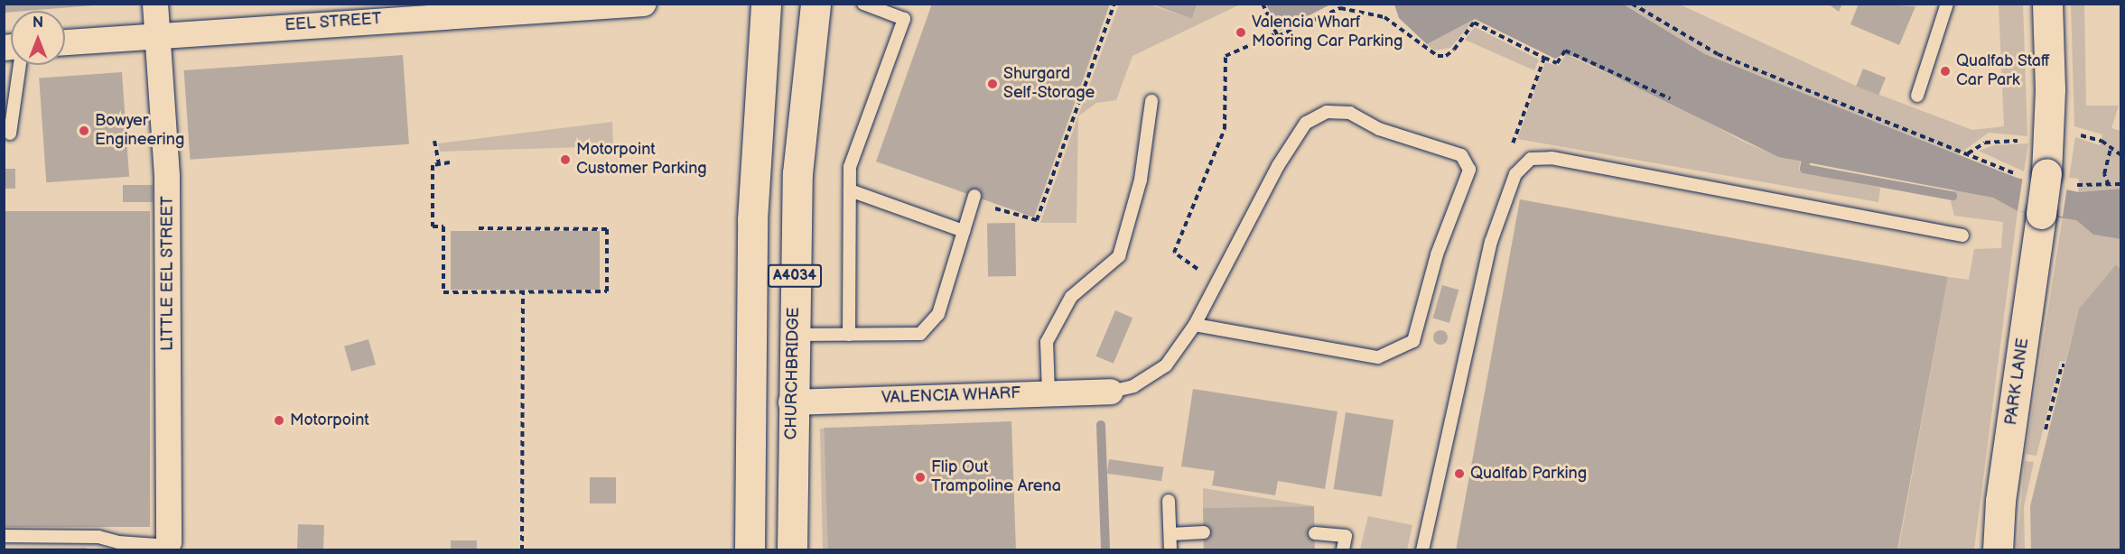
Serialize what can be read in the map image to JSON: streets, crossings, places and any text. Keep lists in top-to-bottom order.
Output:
{
  "streets": {
    "main road": ["A4034", "CHURCHBRIDGE", "PARK LANE"],
    "street": ["EEL STREET", "LITTLE EEL STREET", "VALENCIA WHARF"]
  },
  "crossings": [
    ["EEL STREET", "LITTLE EEL STREET"],
    ["CHURCHBRIDGE", "VALENCIA WHARF"]
  ],
  "places": [
    "Valencia Wharf Mooring Car Parking",
    "Qualfab Staff Car Park",
    "Shurgard Self-Storage",
    "Bowyer Engineering",
    "Motorpoint Customer Parking",
    "Motorpoint",
    "Qualfab Parking",
    "Flip Out Trampoline Arena"
  ],
  "north": "top"
}
